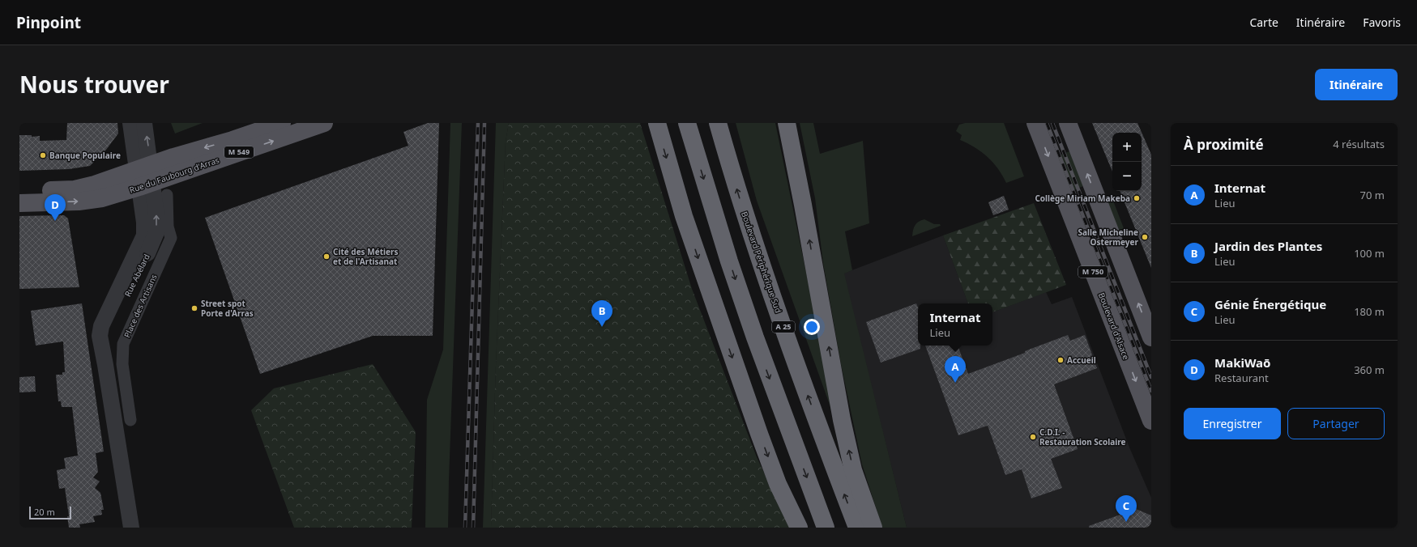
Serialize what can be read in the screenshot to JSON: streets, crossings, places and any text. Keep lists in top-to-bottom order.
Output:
{
  "streets": {
    "highway": ["Boulevard Périphérique Sud", "A 25"],
    "main road": [
      "M 549",
      "Rue du Faubourg d'Arras",
      "M 750",
      "Boulevard d'Alsace"
    ],
    "street": ["Rue Abélard", "Place des Artisans"]
  },
  "crossings": [
    ["Rue du Faubourg d'Arras", "Rue Abélard"]
  ],
  "places": [
    "Banque Populaire",
    "Collège Miriam Makeba",
    "Salle Micheline Ostermeyer",
    "Cité des Métiers et de l'Artisanat",
    "Street spot Porte d'Arras",
    "Accueil",
    "C.D.I. - Restauration Scolaire"
  ],
  "scale_bar": "20 m",
  "page": {
    "header": "Pinpoint",
    "nav": ["Carte", "Itinéraire", "Favoris"],
    "title": "Nous trouver",
    "buttons": [
      "Itinéraire",
      ["Enregistrer", "Partager"]
    ],
    "heading": ["À proximité", "4 résultats"],
    "map_buttons": ["+", "−"],
    "list": [
      {
        "mark": "A",
        "name": "Internat",
        "note": "Lieu",
        "value": "70 m"
      },
      {
        "mark": "B",
        "name": "Jardin des Plantes",
        "note": "Lieu",
        "value": "100 m"
      },
      {
        "mark": "C",
        "name": "Génie Énergétique",
        "note": "Lieu",
        "value": "180 m"
      },
      {
        "mark": "D",
        "name": "MakiWaō",
        "note": "Restaurant",
        "value": "360 m"
      }
    ],
    "pins": [
      "D",
      "B",
      "A",
      "C"
    ],
    "popup": ["Internat", "Lieu"],
    "scale": "20 m"
  }
}
